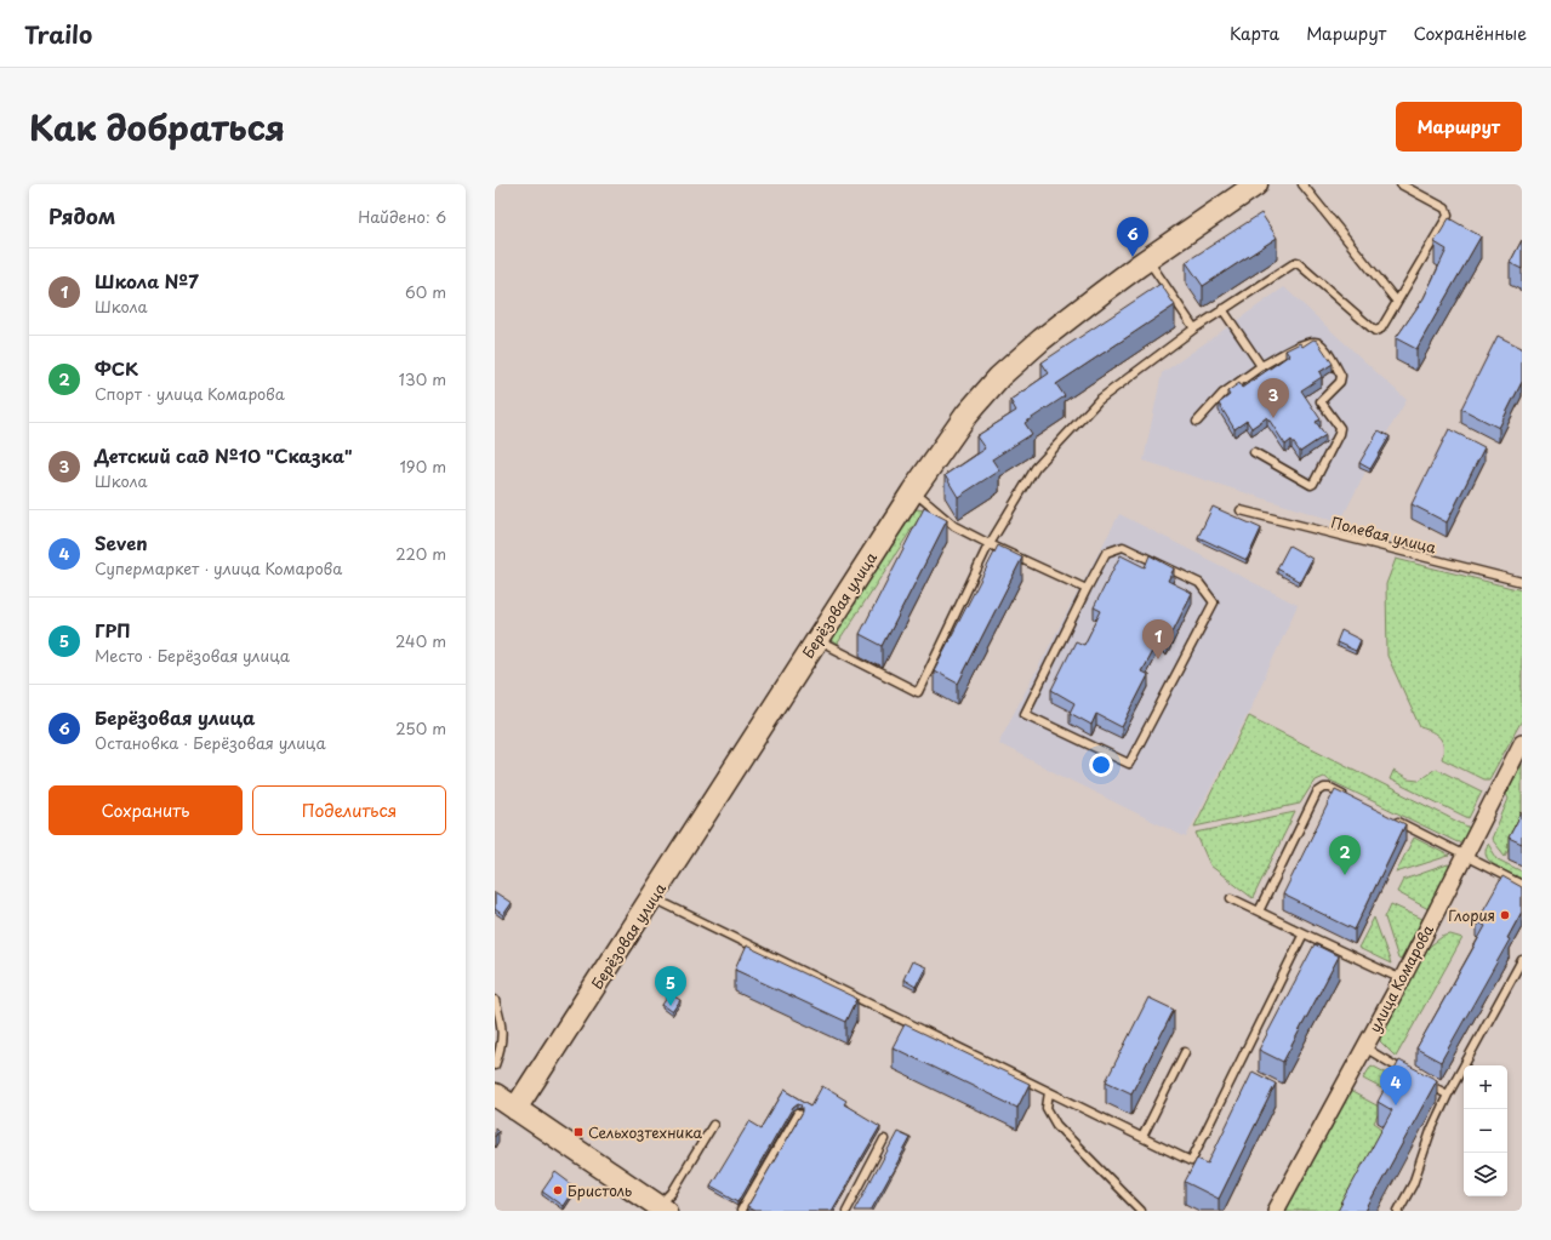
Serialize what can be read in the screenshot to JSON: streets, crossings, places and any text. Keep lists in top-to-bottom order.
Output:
{
  "streets": {
    "street": ["Берёзовая улица", "улица Комарова"],
    "lane": ["Полевая улица"]
  },
  "places": {
    "other": ["Глория", "Бристоль"],
    "transit": ["Сельхозтехника"]
  },
  "page": {
    "header": "Trailo",
    "nav": ["Карта", "Маршрут", "Сохранённые"],
    "title": "Как добраться",
    "buttons": [
      "Маршрут",
      ["Сохранить", "Поделиться"]
    ],
    "heading": ["Рядом", "Найдено: 6"],
    "pins": [
      "6",
      "3",
      "1",
      "2",
      "5",
      "4"
    ],
    "list": [
      {
        "mark": "1",
        "name": "Школа №7",
        "note": "Школа",
        "value": "60 m"
      },
      {
        "mark": "2",
        "name": "ФСК",
        "note": "Спорт · улица Комарова",
        "value": "130 m"
      },
      {
        "mark": "3",
        "name": "Детский сад №10 \"Сказка\"",
        "note": "Школа",
        "value": "190 m"
      },
      {
        "mark": "4",
        "name": "Seven",
        "note": "Супермаркет · улица Комарова",
        "value": "220 m"
      },
      {
        "mark": "5",
        "name": "ГРП",
        "note": "Место · Берёзовая улица",
        "value": "240 m"
      },
      {
        "mark": "6",
        "name": "Берёзовая улица",
        "note": "Остановка · Берёзовая улица",
        "value": "250 m"
      }
    ],
    "map_buttons": ["+", "−"]
  }
}
